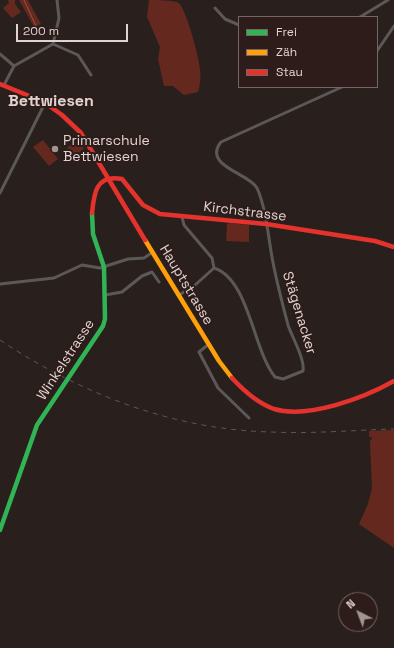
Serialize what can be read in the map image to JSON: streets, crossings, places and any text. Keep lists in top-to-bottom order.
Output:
{
  "streets": {
    "street": [
      "Kirchstrasse",
      "Hauptstrasse",
      "Stägenacker",
      "Winkelstrasse"
    ]
  },
  "crossings": [
    ["Kirchstrasse", "Hauptstrasse"],
    ["Kirchstrasse", "Stägenacker"],
    ["Kirchstrasse", "Winkelstrasse"],
    ["Hauptstrasse", "Winkelstrasse"]
  ],
  "districts": ["Bettwiesen"],
  "places": ["Primarschule Bettwiesen"],
  "legend": ["Frei", "Zäh", "Stau"],
  "scale_bar": "200 m",
  "north": "top left"
}
